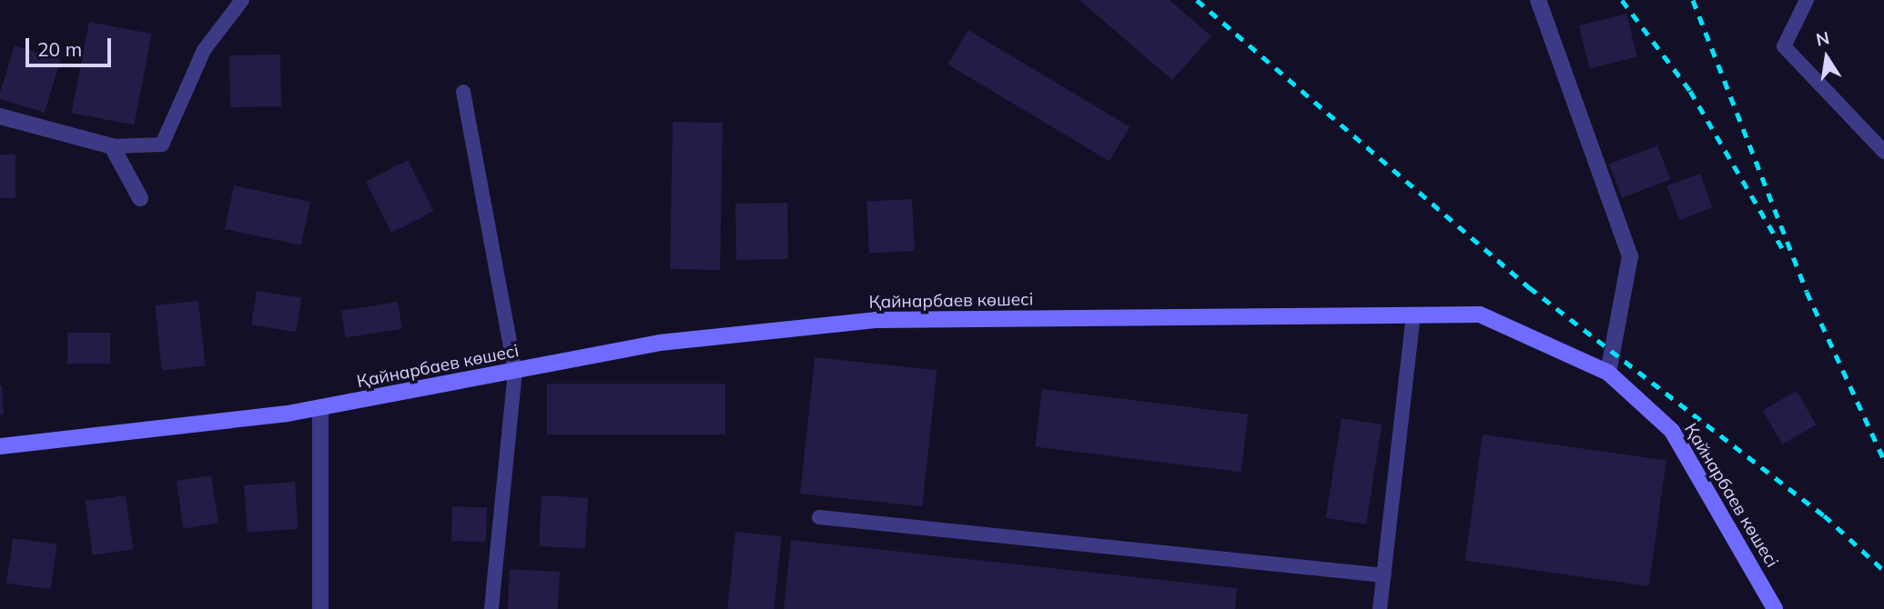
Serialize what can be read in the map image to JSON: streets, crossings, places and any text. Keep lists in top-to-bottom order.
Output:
{
  "streets": {
    "street": ["Қайнарбаев көшесі"]
  },
  "scale_bar": "20 m",
  "north": "top"
}
